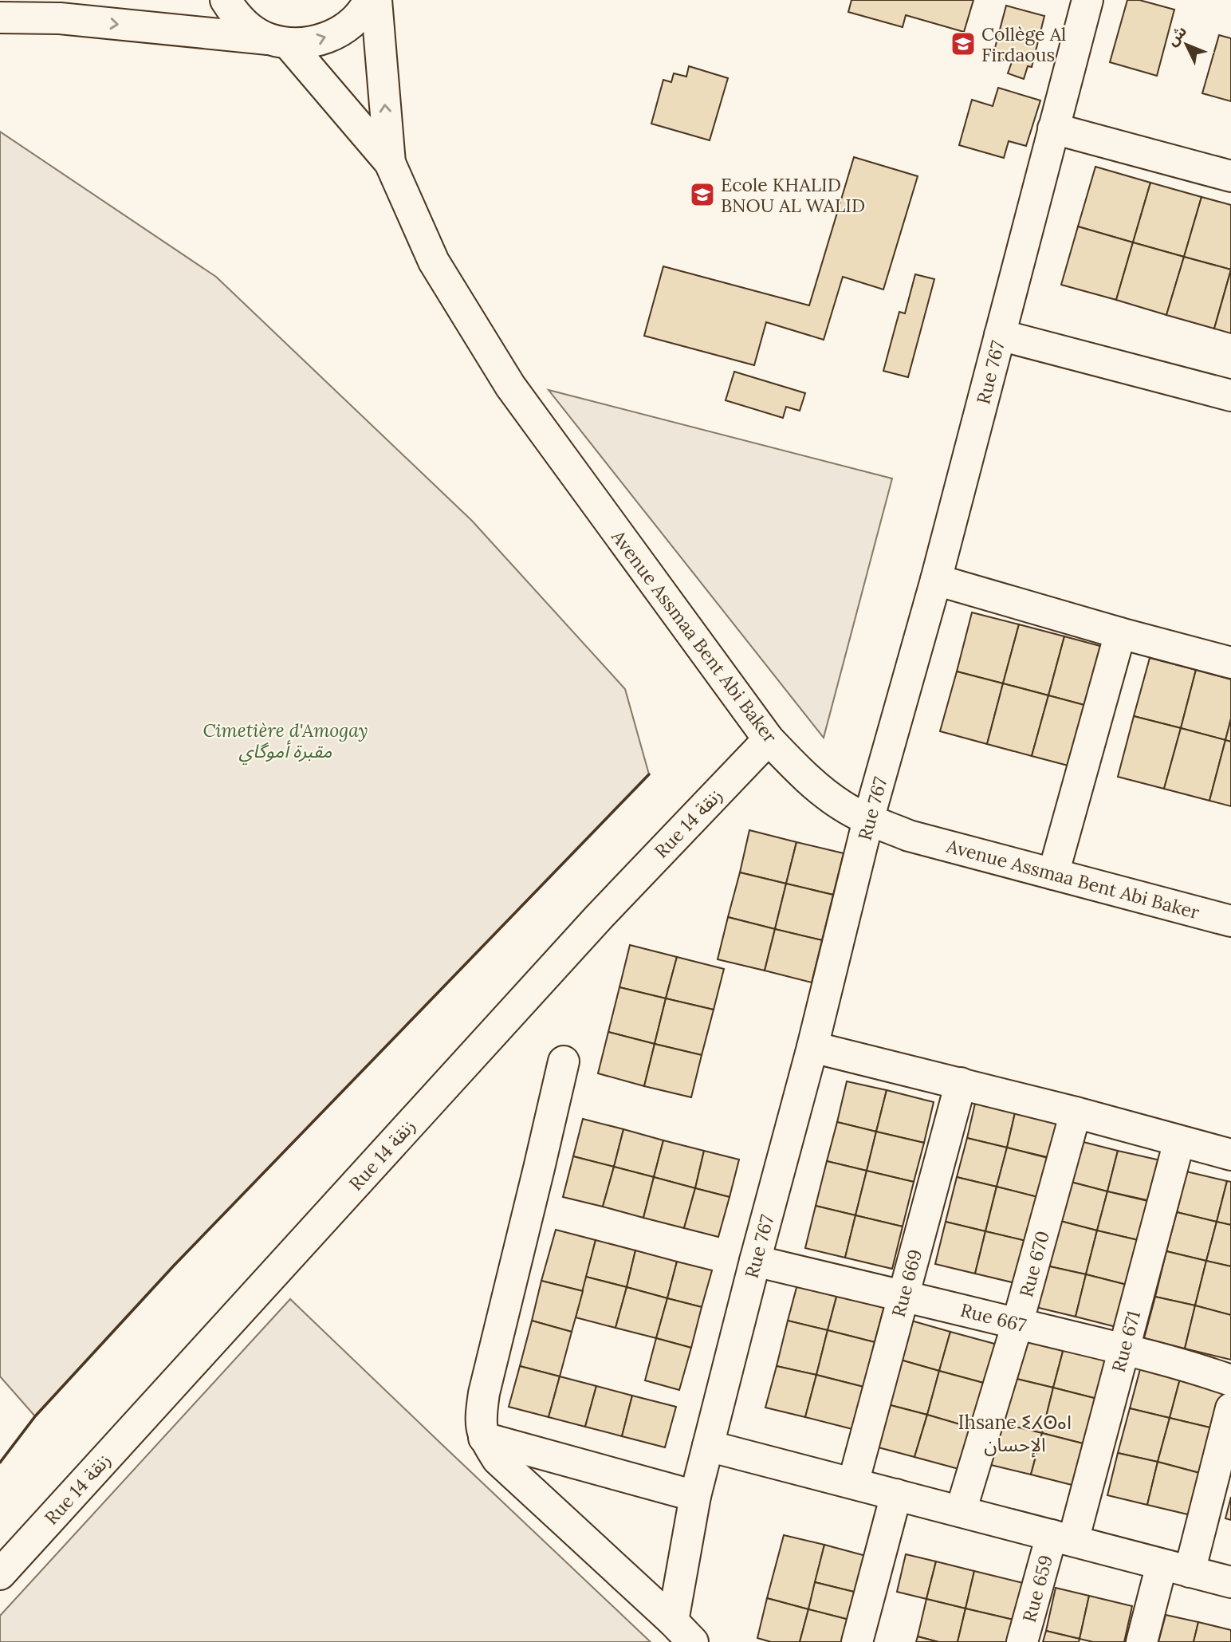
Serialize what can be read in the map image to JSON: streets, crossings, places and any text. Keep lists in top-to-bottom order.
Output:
{
  "streets": {
    "street": [
      "Rue 767",
      "Avenue Assmaa Bent Abi Baker",
      "Rue 14 زنقة",
      "Rue 670",
      "Rue 669",
      "Rue 667",
      "Rue 671",
      "Rue 659"
    ]
  },
  "crossings": [
    ["Rue 767", "Avenue Assmaa Bent Abi Baker"],
    ["Rue 767", "Rue 667"],
    ["Avenue Assmaa Bent Abi Baker", "Rue 14 زنقة"],
    ["Rue 670", "Rue 667"],
    ["Rue 669", "Rue 667"],
    ["Rue 667", "Rue 671"],
    ["Rue 671", "Rue 659"]
  ],
  "districts": ["Ihsane ⵉⵃⵙⴰⵏ الإحسان"],
  "parks": ["Cimetière d'Amogay مقبرة أموگاي"],
  "places": {
    "school or university": ["Collège Al Firdaous", "Ecole KHALID BNOU AL WALID"]
  },
  "north": "top left"
}
